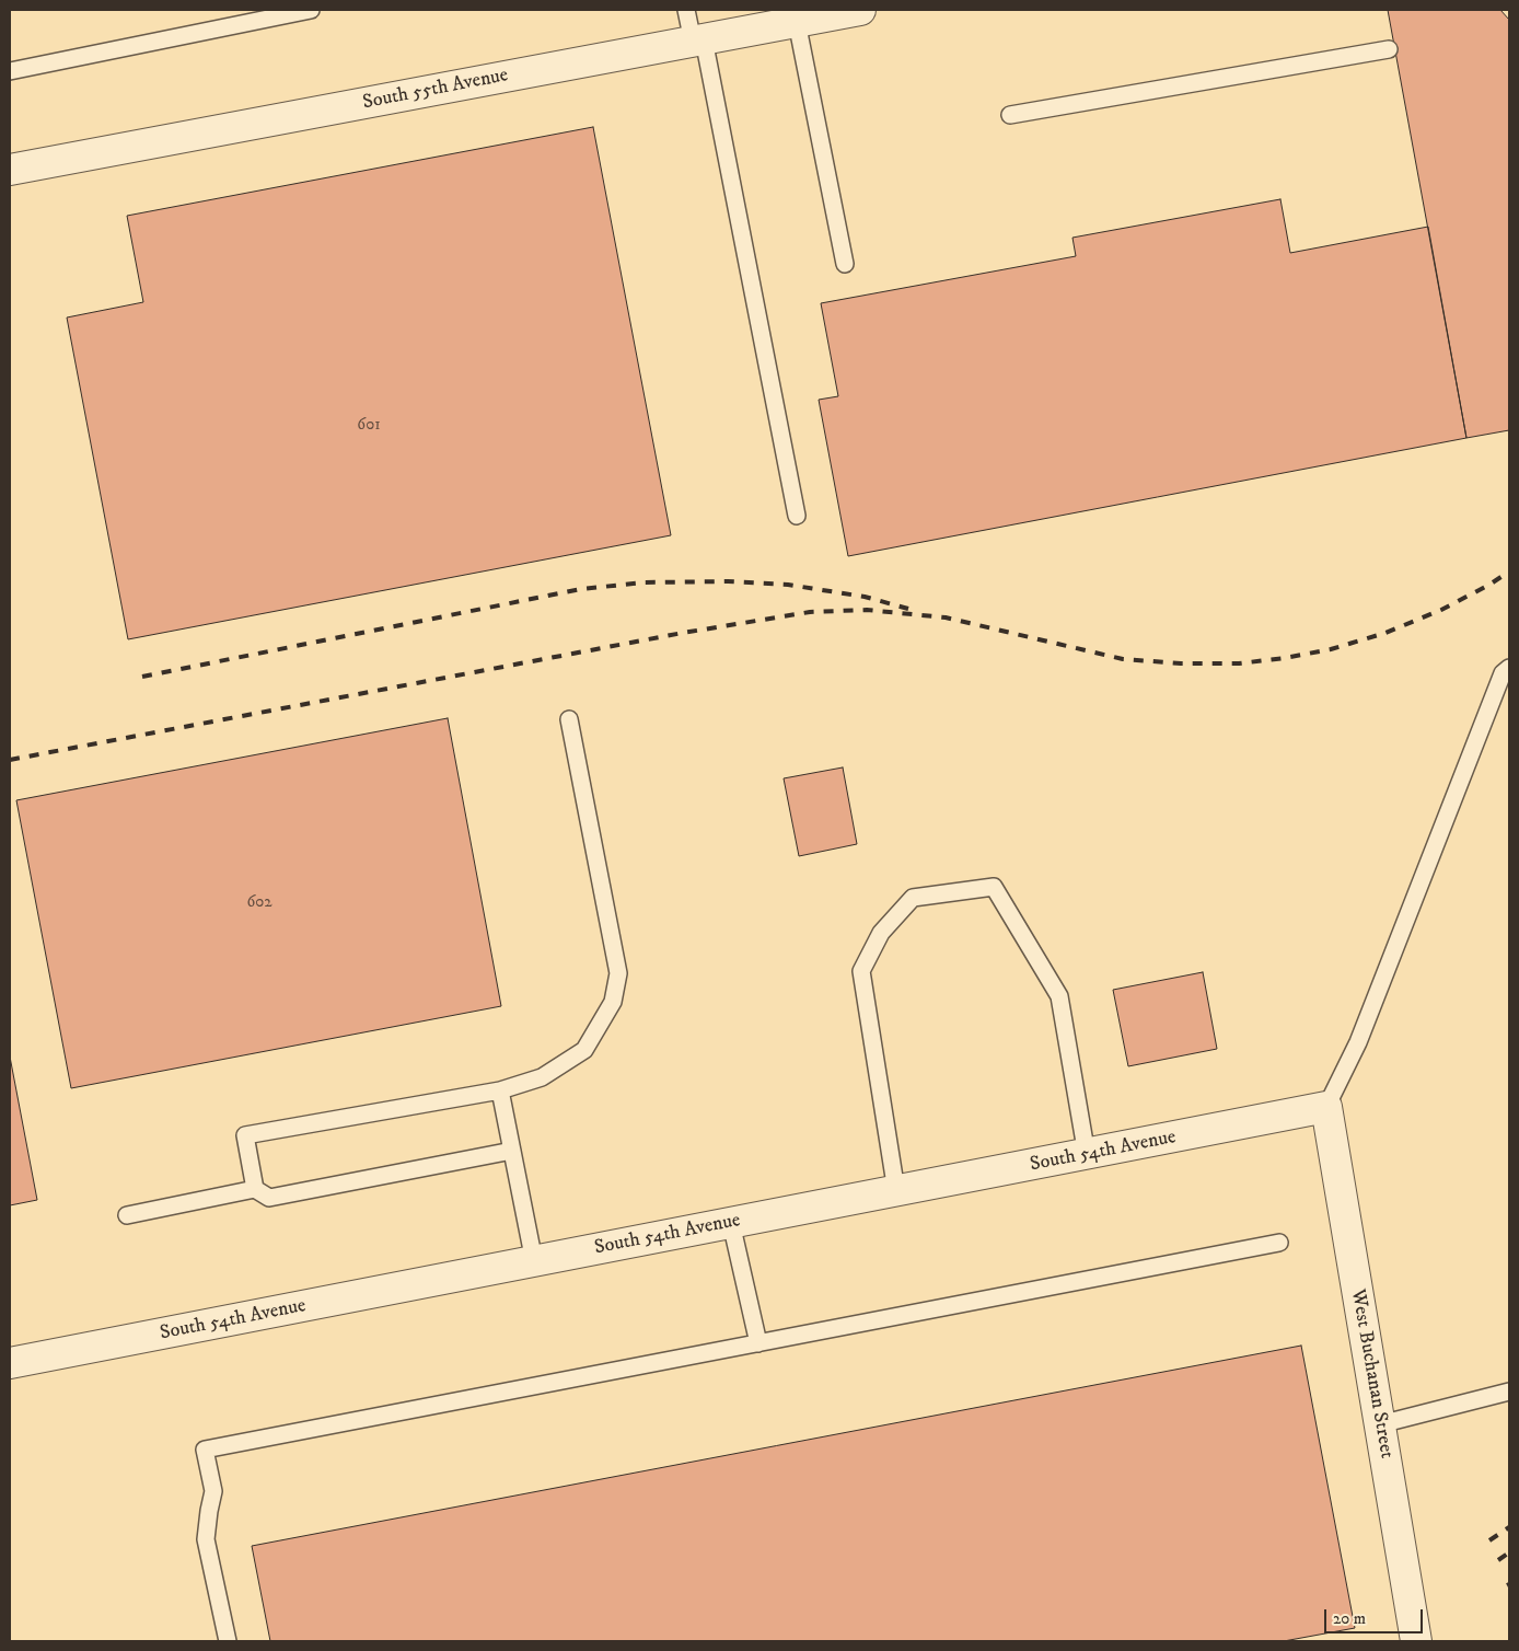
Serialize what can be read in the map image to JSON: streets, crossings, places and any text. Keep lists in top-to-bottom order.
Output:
{
  "streets": {
    "street": ["South 55th Avenue", "South 54th Avenue", "West Buchanan Street"]
  },
  "crossings": [
    ["South 54th Avenue", "West Buchanan Street"]
  ],
  "house_numbers": ["601", "602"],
  "scale_bar": "20 m"
}
